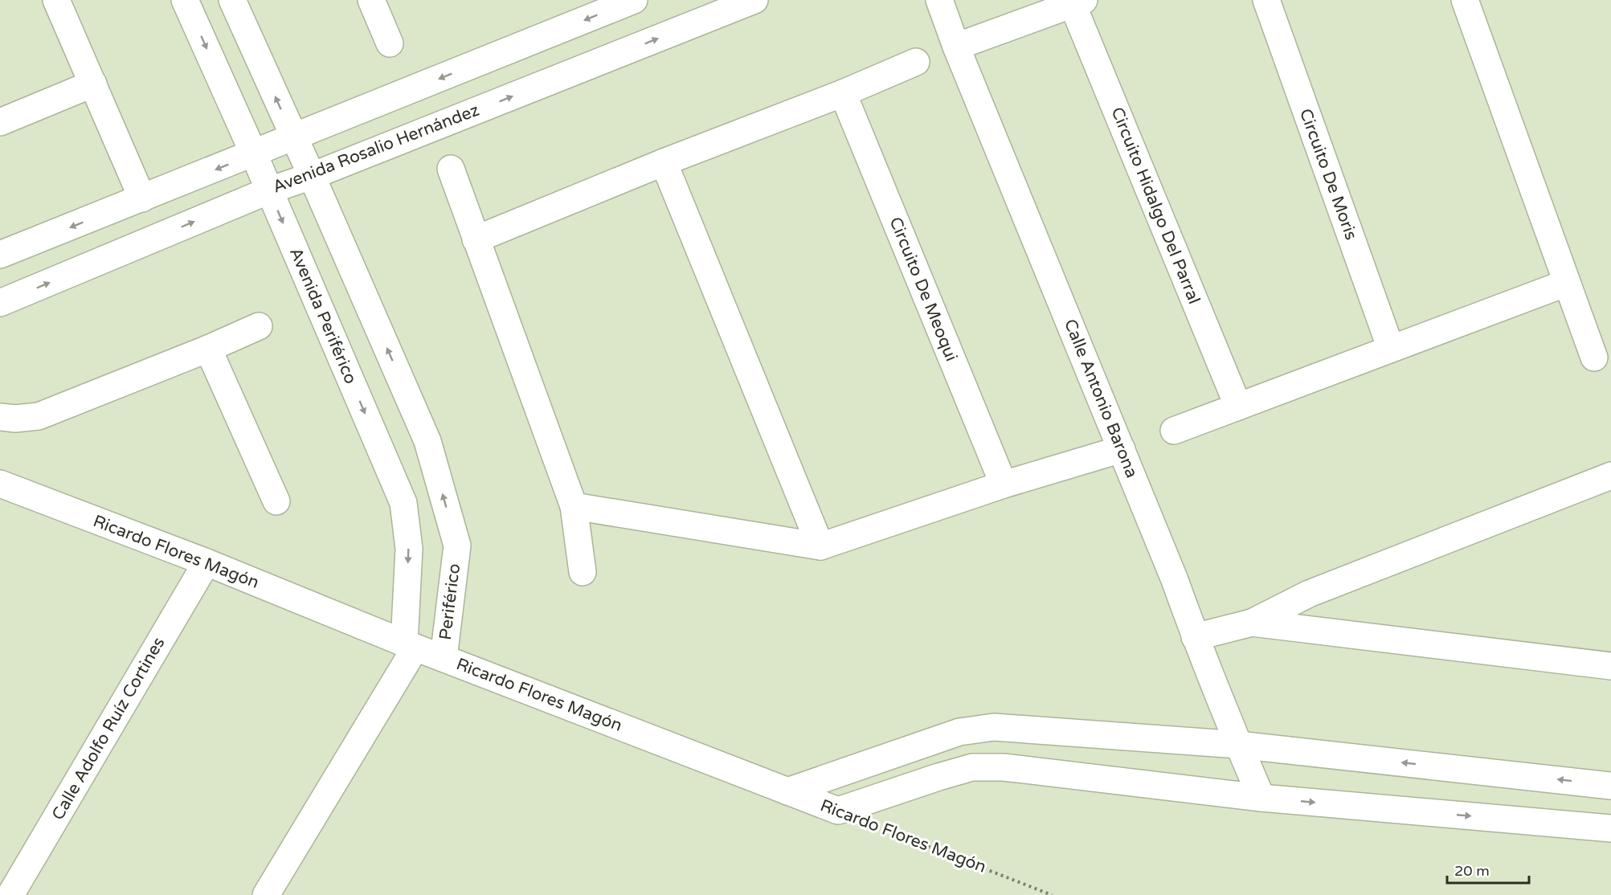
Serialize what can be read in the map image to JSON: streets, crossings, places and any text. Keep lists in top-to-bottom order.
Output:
{
  "streets": {
    "street": [
      "Avenida Rosalio Hernández",
      "Circuito De Moris",
      "Circuito Hidalgo Del Parral",
      "Circuito De Meoqui",
      "Avenida Periférico",
      "Calle Antonio Barona",
      "Ricardo Flores Magón",
      "Periférico",
      "Calle Adolfo Ruíz Cortines"
    ]
  },
  "crossings": [
    ["Avenida Rosalio Hernández", "Avenida Periférico"],
    ["Avenida Rosalio Hernández", "Periférico"],
    ["Circuito Hidalgo Del Parral", "Calle Antonio Barona"],
    ["Avenida Periférico", "Ricardo Flores Magón"],
    ["Ricardo Flores Magón", "Periférico"],
    ["Ricardo Flores Magón", "Calle Adolfo Ruíz Cortines"]
  ],
  "scale_bar": "20 m"
}
